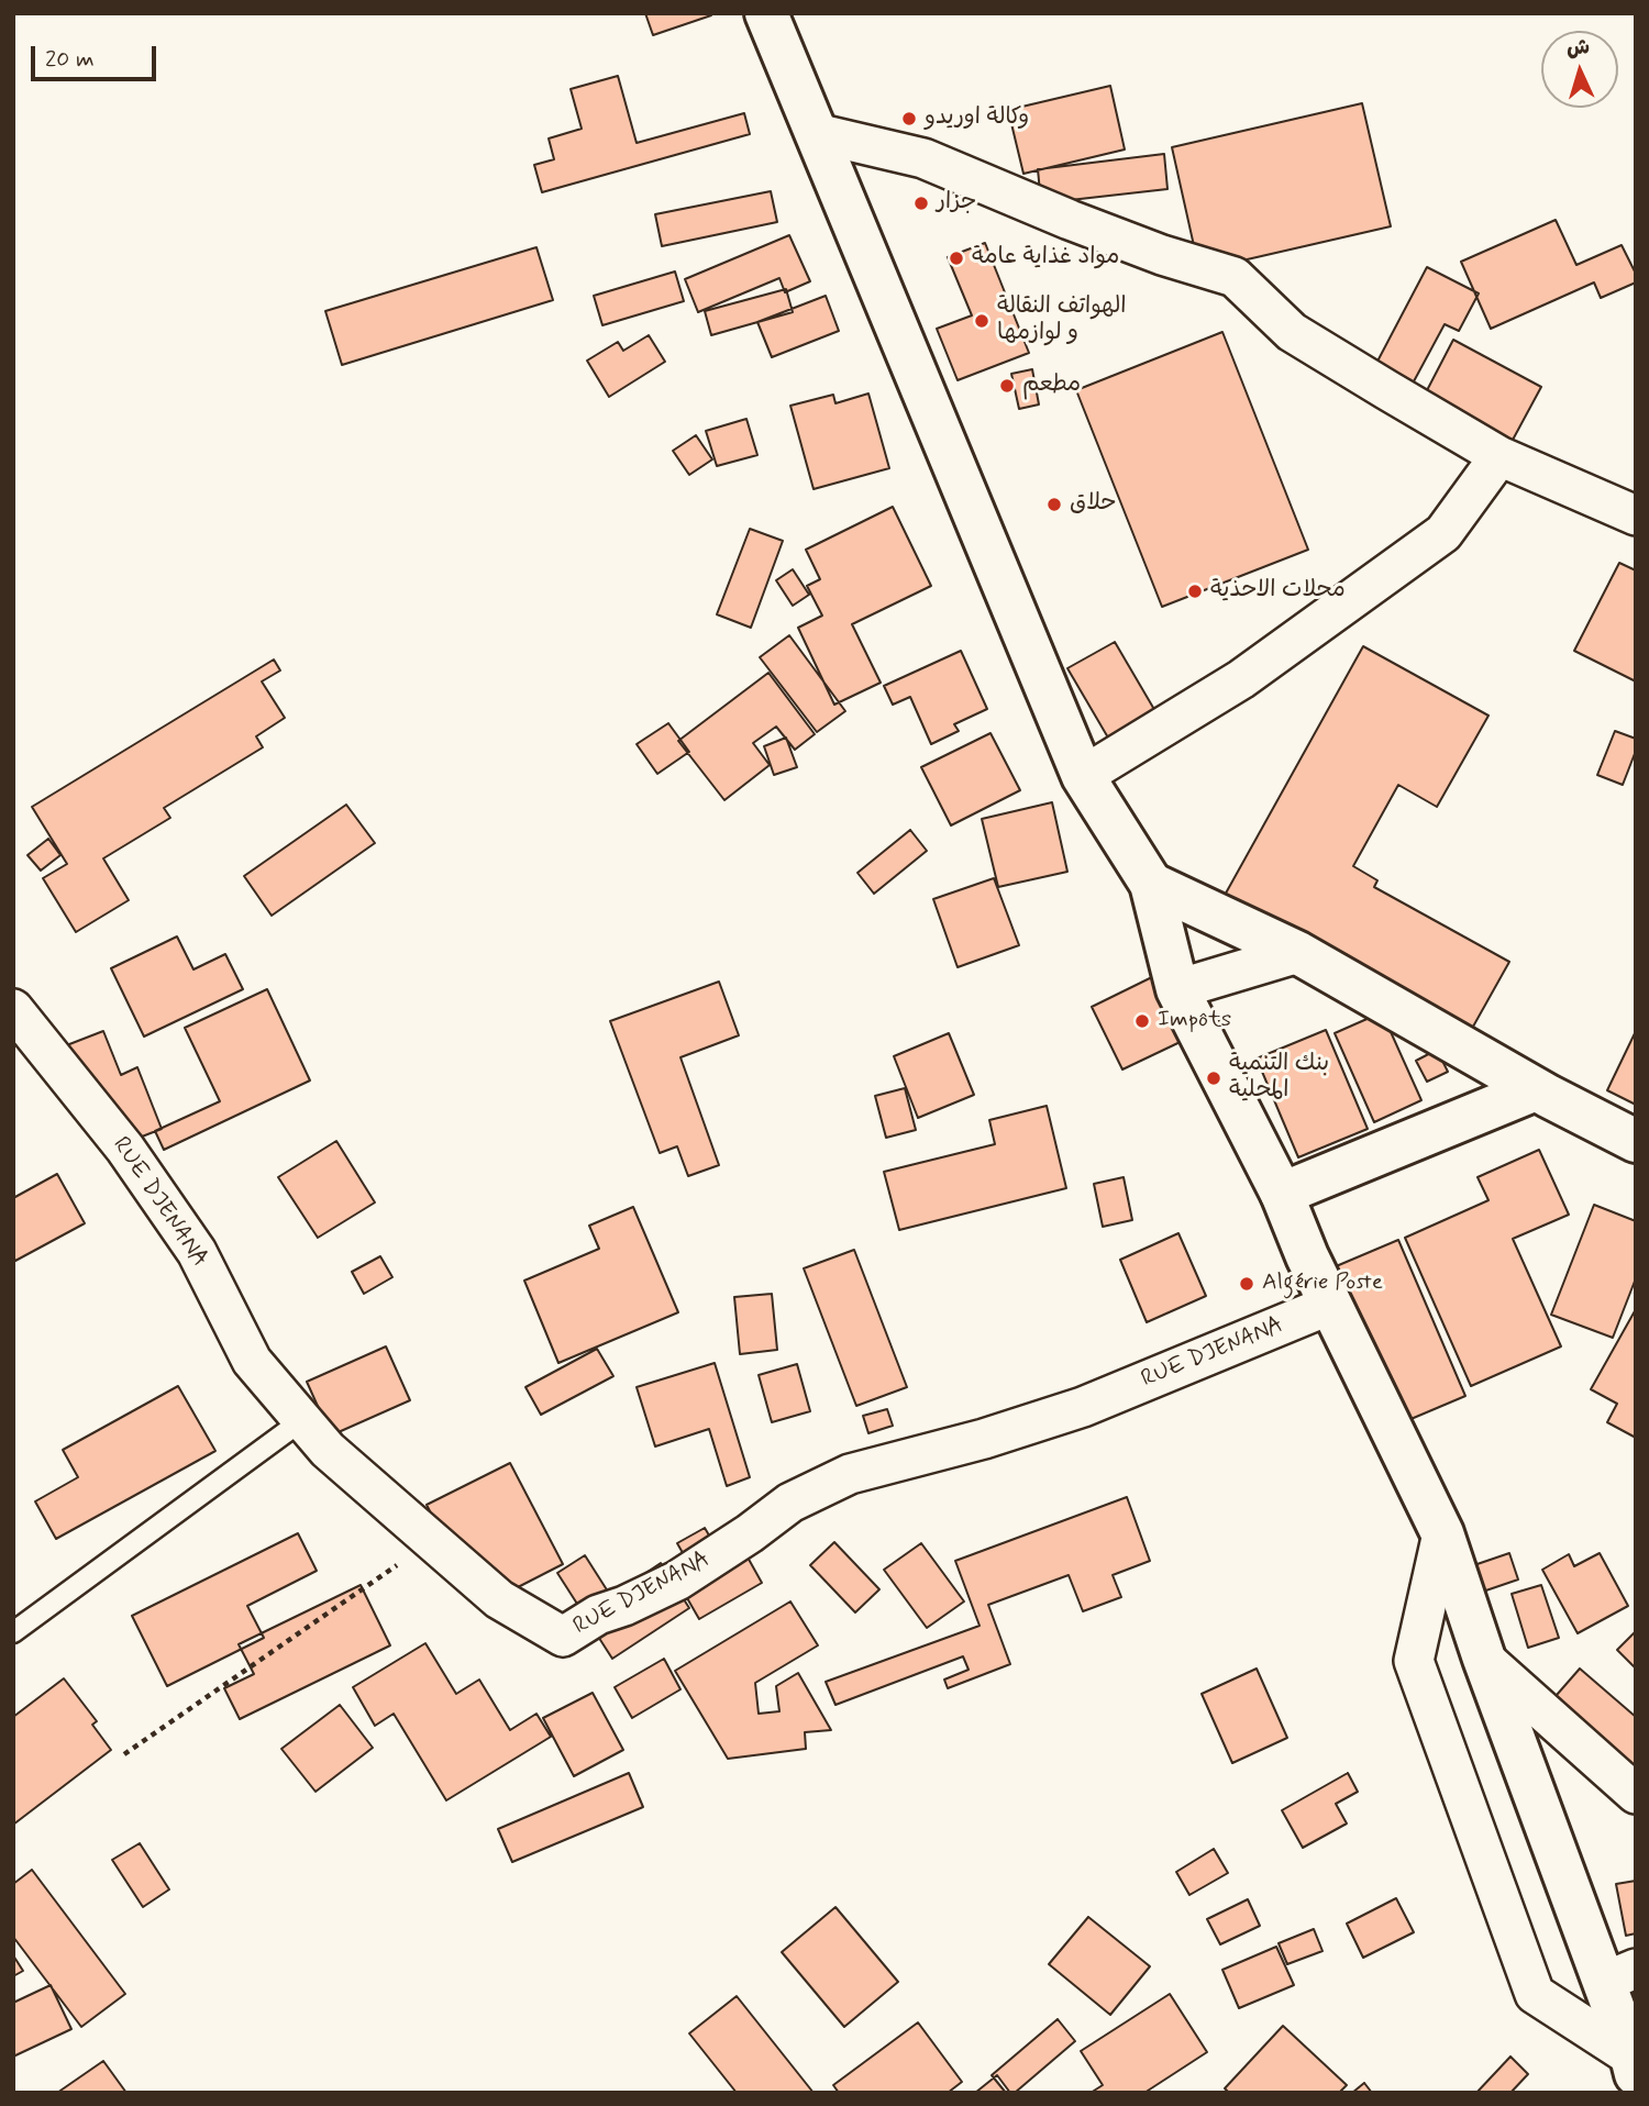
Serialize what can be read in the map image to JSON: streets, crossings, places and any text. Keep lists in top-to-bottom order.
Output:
{
  "streets": {
    "street": ["RUE DJENANA"]
  },
  "places": [
    "وكالة اوريدو",
    "جزار",
    "مواد غذاية عامة",
    "الهواتف النقالة و لوازمها",
    "مطعم",
    "حلاق",
    "محلات الاحذية",
    "Impôts",
    "بنك التنمية المحلية",
    "Algérie Poste"
  ],
  "scale_bar": "20 m",
  "north": "top"
}
